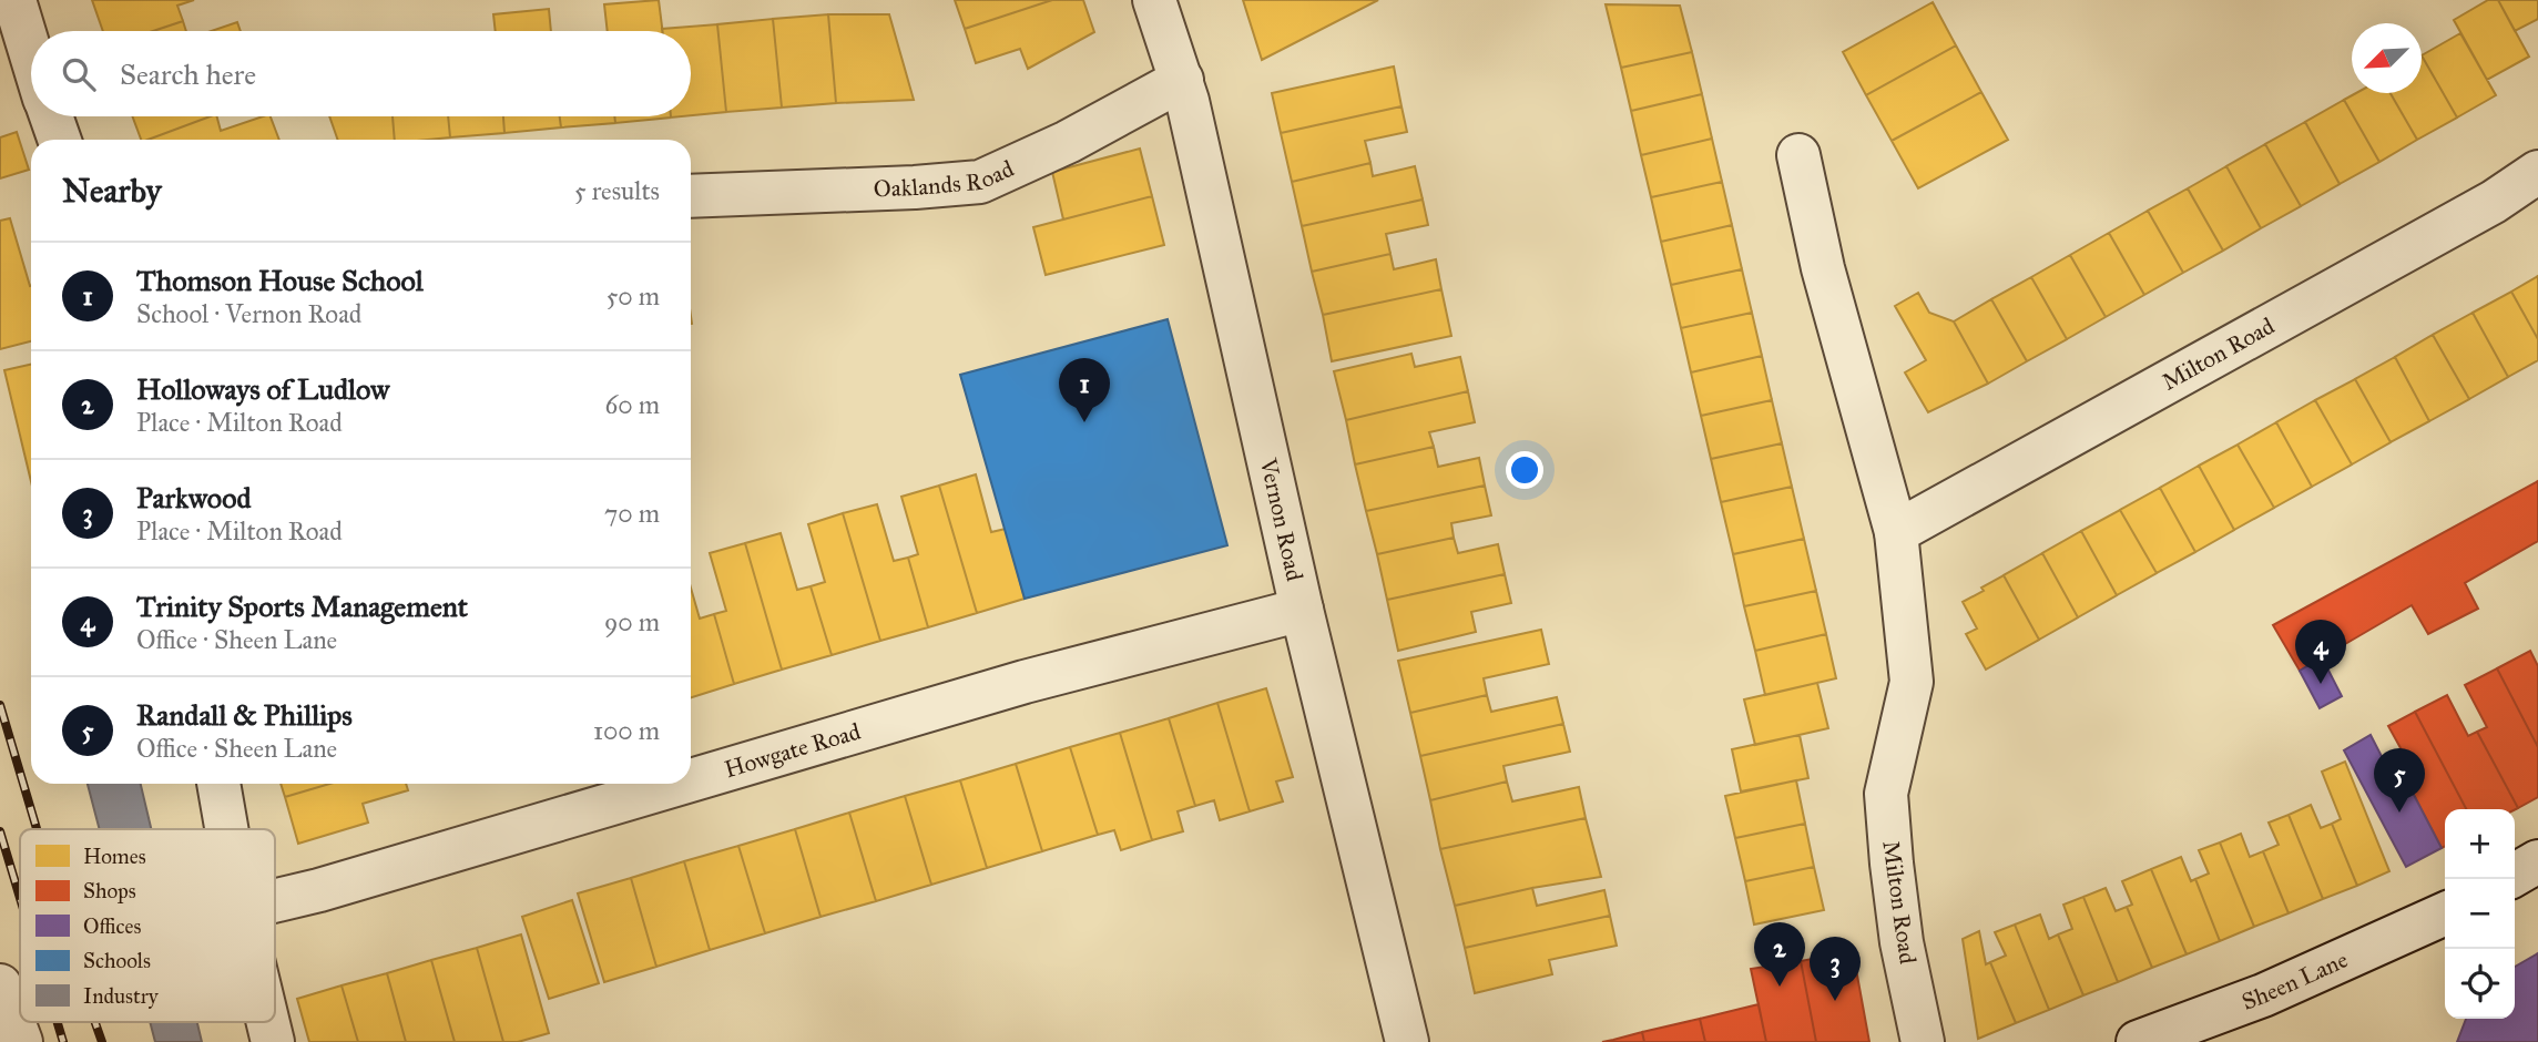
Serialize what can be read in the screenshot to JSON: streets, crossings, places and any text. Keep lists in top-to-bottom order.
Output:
{
  "streets": {
    "street": [
      "Oaklands Road",
      "Milton Road",
      "Vernon Road",
      "Howgate Road",
      "Sheen Lane"
    ]
  },
  "crossings": [
    ["Oaklands Road", "Vernon Road"],
    ["Vernon Road", "Howgate Road"]
  ],
  "legend": [
    "Homes",
    "Shops",
    "Offices",
    "Schools",
    "Industry"
  ],
  "north": "bottom left",
  "page": {
    "search": "Search here",
    "heading": ["Nearby", "5 results"],
    "list": [
      {
        "mark": "1",
        "name": "Thomson House School",
        "note": "School · Vernon Road",
        "value": "50 m"
      },
      {
        "mark": "2",
        "name": "Holloways of Ludlow",
        "note": "Place · Milton Road",
        "value": "60 m"
      },
      {
        "mark": "3",
        "name": "Parkwood",
        "note": "Place · Milton Road",
        "value": "70 m"
      },
      {
        "mark": "4",
        "name": "Trinity Sports Management",
        "note": "Office · Sheen Lane",
        "value": "90 m"
      },
      {
        "mark": "5",
        "name": "Randall & Phillips",
        "note": "Office · Sheen Lane",
        "value": "100 m"
      }
    ],
    "pins": [
      "1",
      "4",
      "5",
      "2",
      "3"
    ],
    "map_buttons": ["+", "−"]
  }
}
